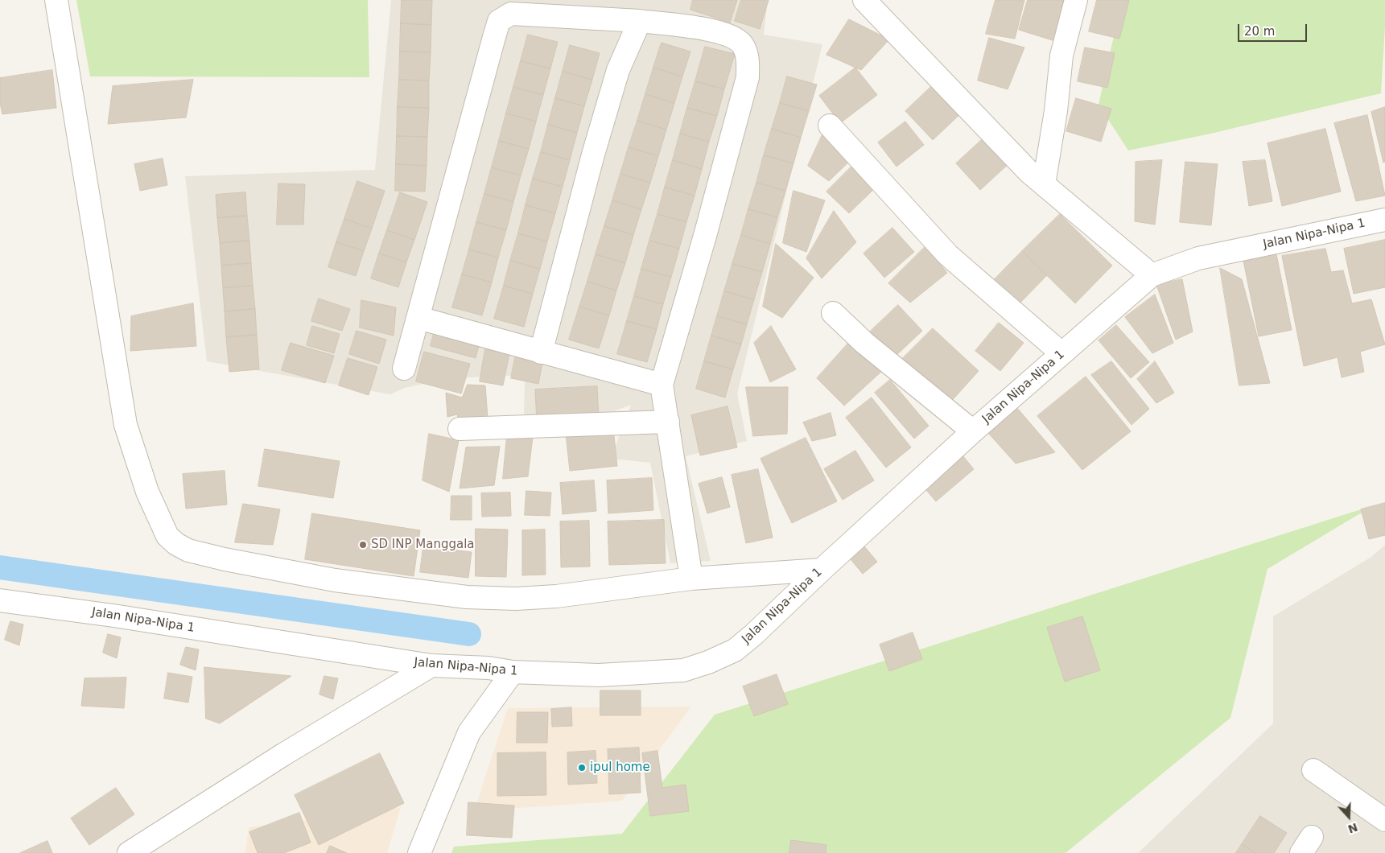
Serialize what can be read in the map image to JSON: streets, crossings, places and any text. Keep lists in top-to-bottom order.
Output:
{
  "streets": {
    "street": ["Jalan Nipa-Nipa 1"]
  },
  "places": ["SD INP Manggala", "ipul home"],
  "scale_bar": "20 m",
  "north": "bottom"
}
